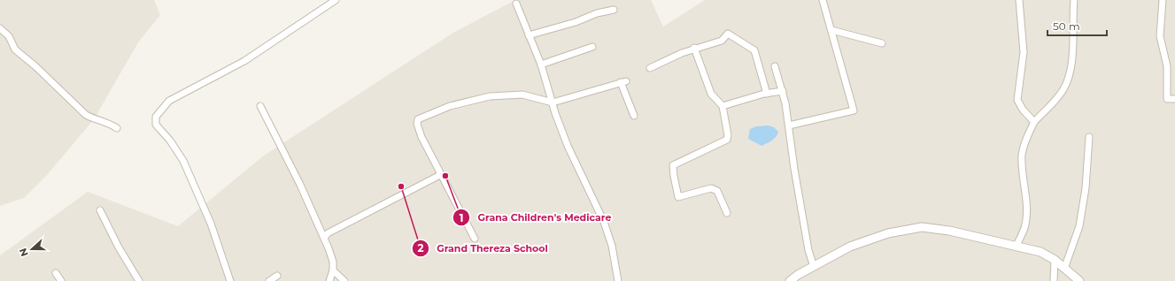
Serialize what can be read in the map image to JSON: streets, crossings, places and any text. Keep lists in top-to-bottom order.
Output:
{
  "places": ["Grana Children's Medicare", "Grand Thereza School"],
  "scale_bar": "50 m",
  "north": "left"
}
